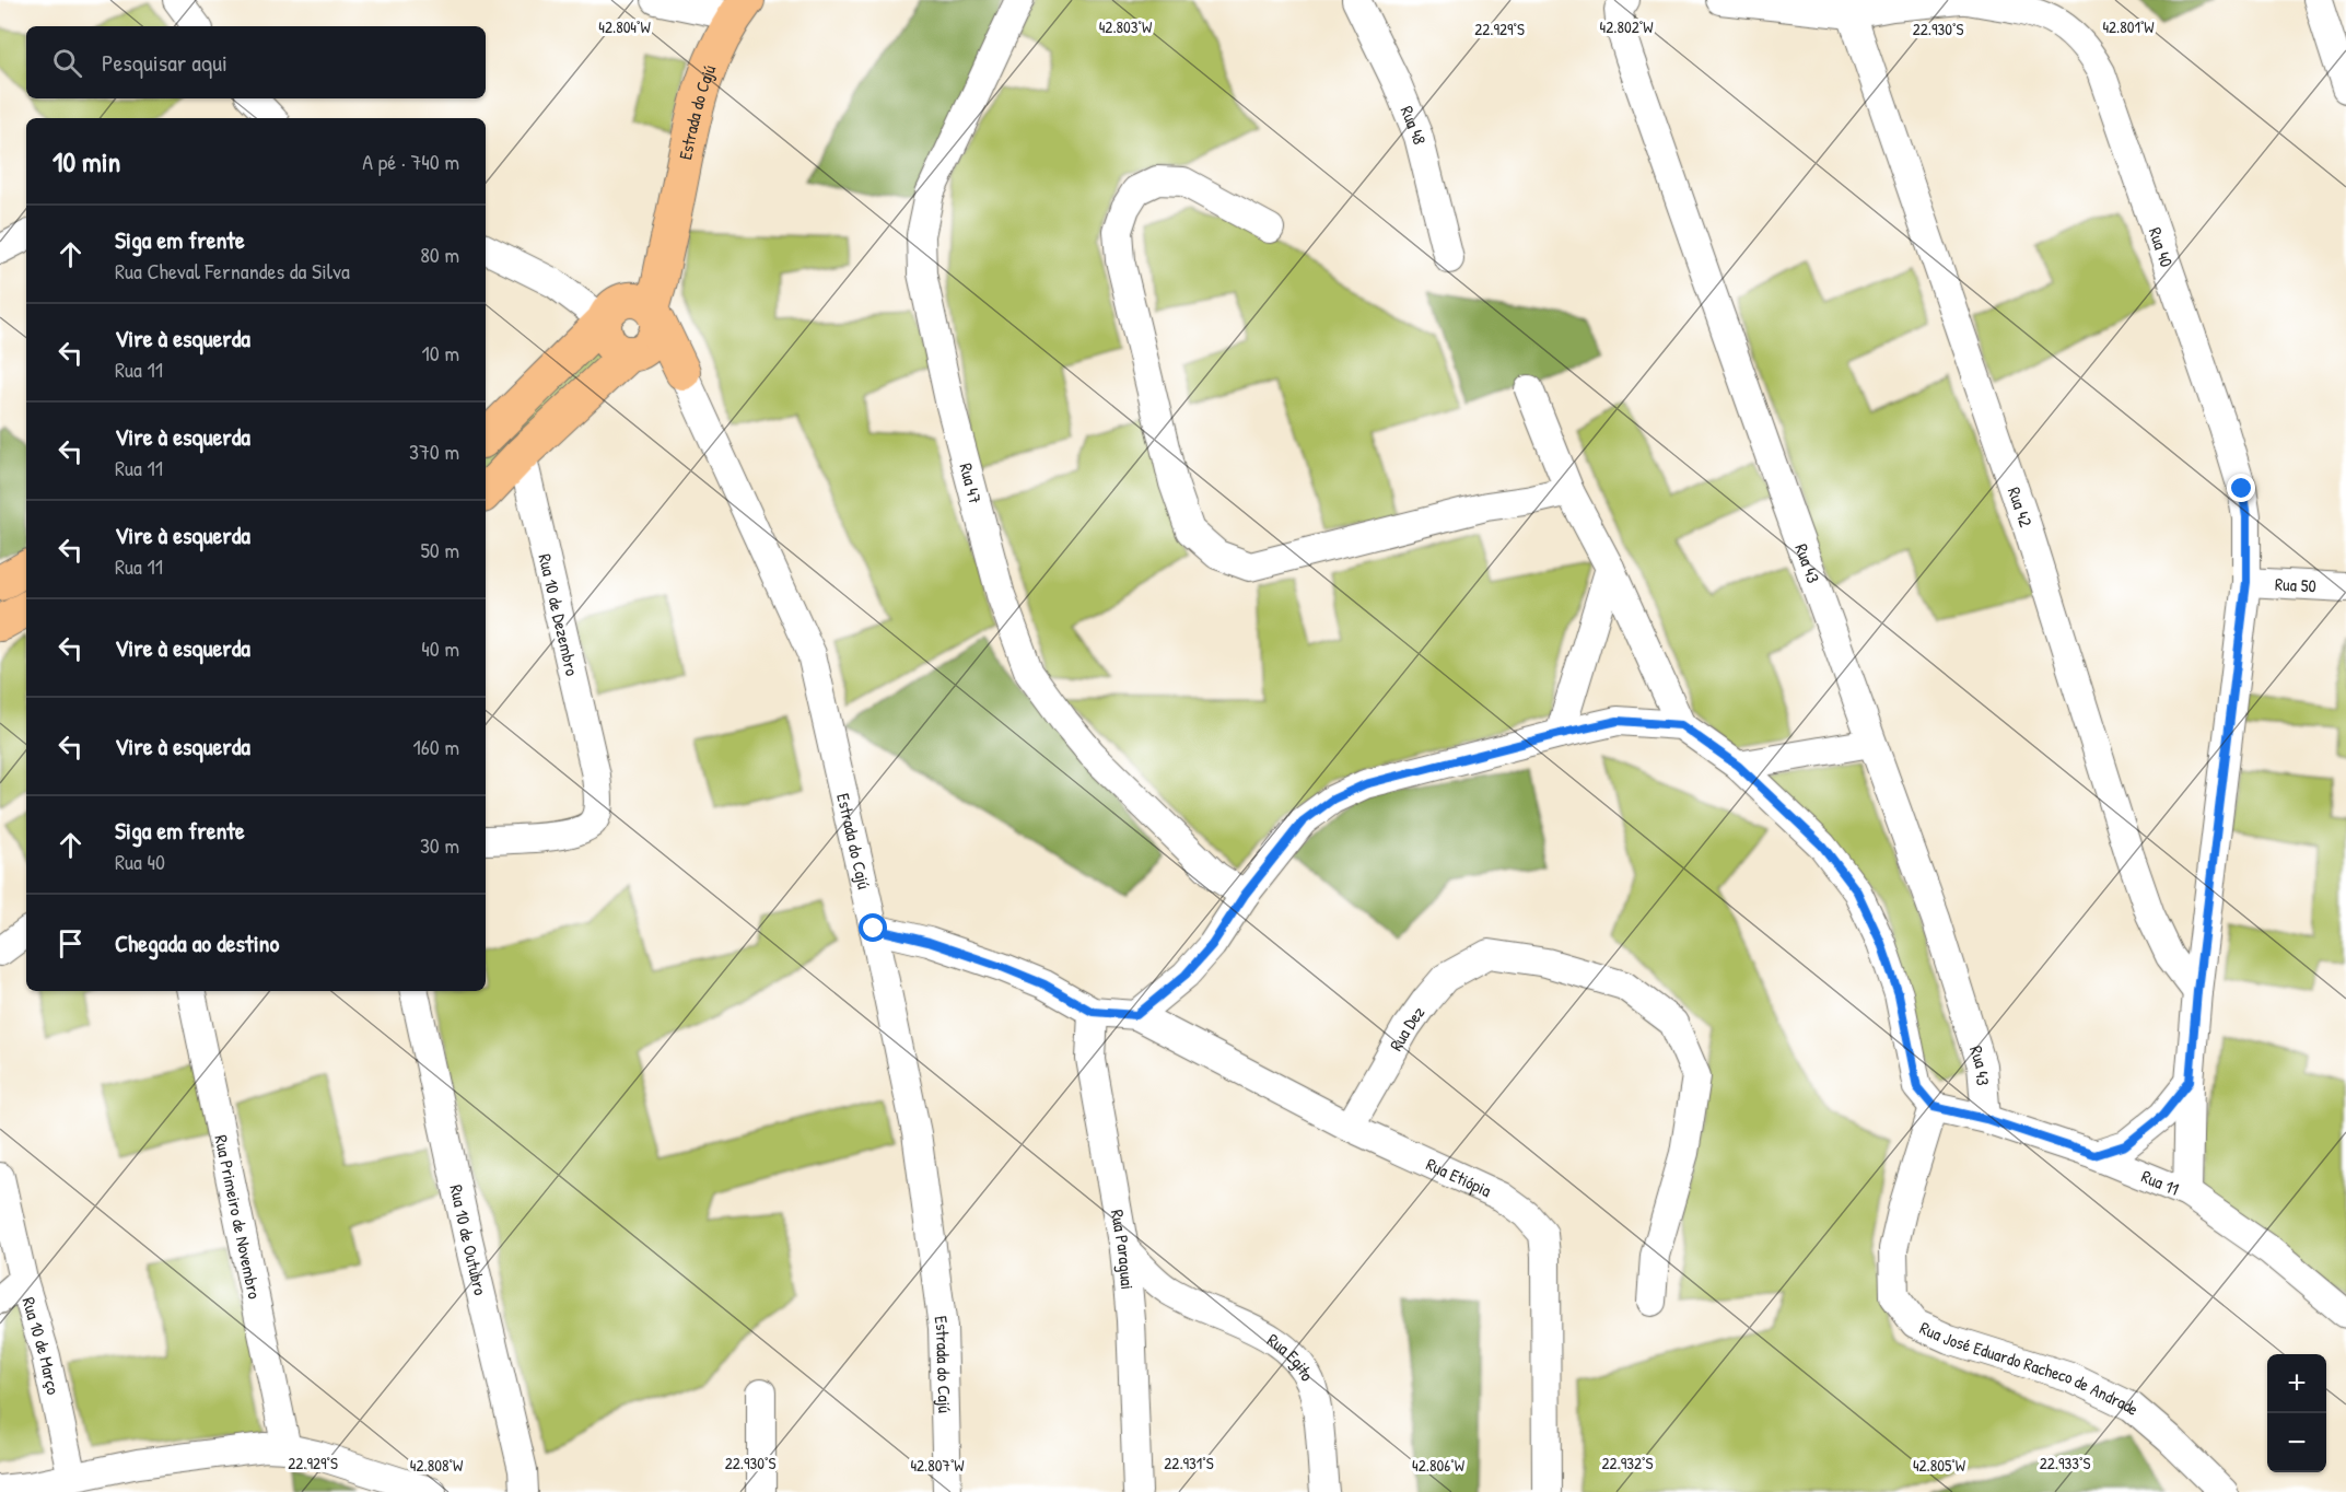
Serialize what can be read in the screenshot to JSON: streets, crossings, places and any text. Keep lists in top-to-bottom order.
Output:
{
  "streets": {
    "main road": ["Estrada do Cajú"],
    "street": [
      "Rua 48",
      "Rua 40",
      "Rua 47",
      "Rua 42",
      "Rua 43",
      "Rua 50",
      "Rua 10 de Dezembro",
      "Rua Dez",
      "Rua Etiópia",
      "Rua 11",
      "Rua Primeiro de Novembro",
      "Rua 10 de Outubro",
      "Rua Paraguai",
      "Rua 10 de Março",
      "Rua Egito",
      "Rua José Eduardo Racheco de Andrade"
    ]
  },
  "crossings": [
    ["Rua 40", "Rua 42"],
    ["Rua 40", "Rua 50"],
    ["Rua 40", "Rua 11"],
    ["Rua 43", "Rua 11"],
    ["Rua Dez", "Rua Etiópia"],
    ["Rua 11", "Rua José Eduardo Racheco de Andrade"],
    ["Rua Paraguai", "Rua Egito"]
  ],
  "page": {
    "search": "Pesquisar aqui",
    "heading": ["10 min", "A pé · 740 m"],
    "list": [
      ["Siga em frente", "Rua Cheval Fernandes da Silva", "80 m"],
      ["Vire à esquerda", "Rua 11", "10 m"],
      ["Vire à esquerda", "Rua 11", "370 m"],
      ["Vire à esquerda", "Rua 11", "50 m"],
      ["Vire à esquerda", "40 m"],
      ["Vire à esquerda", "160 m"],
      ["Siga em frente", "Rua 40", "30 m"],
      "Chegada ao destino"
    ],
    "map_buttons": ["+", "−"]
  },
  "coordinates": [
    "42.804°W",
    "42.803°W",
    "42.802°W",
    "42.801°W",
    "22.929°S",
    "22.930°S",
    "22.931°S",
    "22.932°S",
    "22.933°S",
    "42.808°W",
    "42.807°W",
    "42.806°W",
    "42.805°W"
  ]
}
